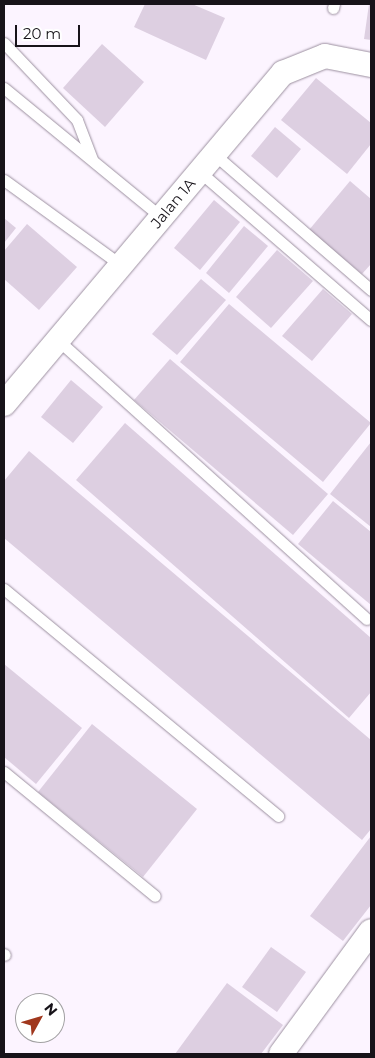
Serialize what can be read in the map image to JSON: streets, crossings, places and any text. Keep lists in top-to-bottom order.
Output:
{
  "streets": {
    "street": ["Jalan 1A"]
  },
  "scale_bar": "20 m",
  "north": "top right"
}
